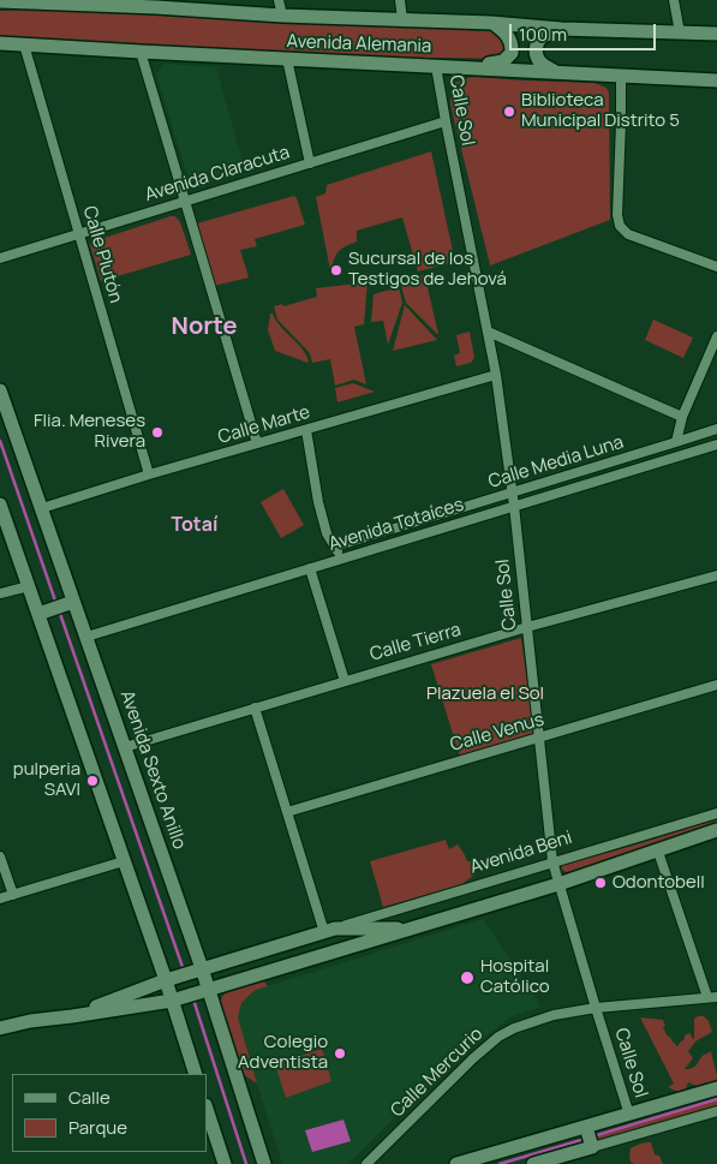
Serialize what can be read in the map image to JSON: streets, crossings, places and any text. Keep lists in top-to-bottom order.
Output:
{
  "streets": {
    "main road": ["Avenida Alemania", "Avenida Sexto Anillo", "Avenida Beni"],
    "street": [
      "Calle Sol",
      "Avenida Claracuta",
      "Calle Plutón",
      "Calle Marte",
      "Calle Media Luna",
      "Avenida Totaíces",
      "Calle Tierra",
      "Calle Venus",
      "Calle Mercurio"
    ]
  },
  "crossings": [
    ["Avenida Alemania", "Calle Sol"],
    ["Avenida Alemania", "Calle Plutón"],
    ["Calle Sol", "Avenida Claracuta"],
    ["Calle Sol", "Calle Marte"],
    ["Calle Sol", "Calle Media Luna"],
    ["Calle Sol", "Avenida Totaíces"],
    ["Calle Sol", "Calle Tierra"],
    ["Calle Sol", "Calle Venus"],
    ["Calle Sol", "Avenida Beni"],
    ["Calle Sol", "Calle Mercurio"],
    ["Avenida Claracuta", "Calle Plutón"],
    ["Calle Plutón", "Calle Marte"],
    ["Calle Marte", "Avenida Sexto Anillo"],
    ["Avenida Totaíces", "Avenida Sexto Anillo"],
    ["Calle Tierra", "Avenida Sexto Anillo"],
    ["Avenida Sexto Anillo", "Avenida Beni"]
  ],
  "districts": ["Norte", "Totaí"],
  "parks": ["Plazuela el Sol"],
  "places": [
    "Biblioteca Municipal Distrito 5",
    "Sucursal de los Testigos de Jehová",
    "Flia. Meneses Rivera",
    "pulperia SAVI",
    "Odontobell",
    "Hospital Católico",
    "Colegio Adventista"
  ],
  "legend": ["Calle", "Parque"],
  "scale_bar": "100 m"
}
